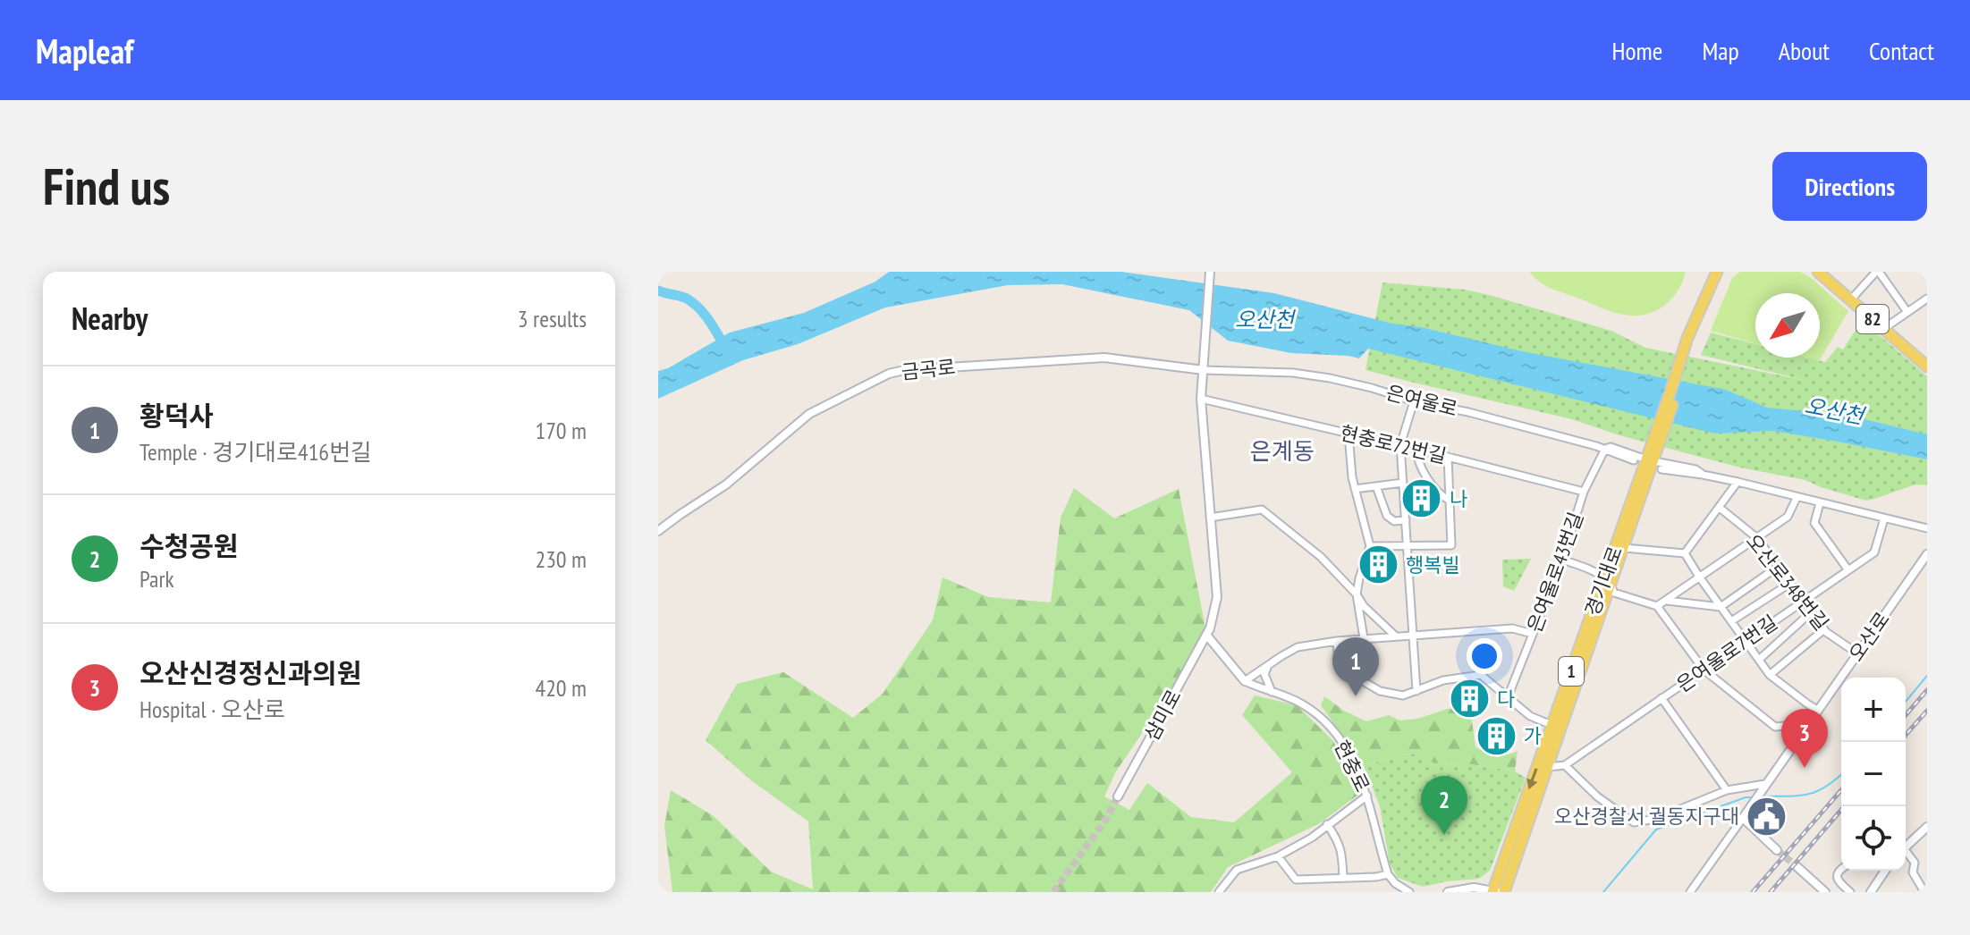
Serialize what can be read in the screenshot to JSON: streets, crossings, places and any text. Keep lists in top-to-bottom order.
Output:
{
  "streets": {
    "main road": ["82", "경기대로", "1"],
    "street": [
      "금곡로",
      "은여울로",
      "현충로72번길",
      "은여울로43번길",
      "오산로348번길",
      "오산로",
      "은여울로7번길",
      "삼미로",
      "현충로"
    ]
  },
  "crossings": [
    ["금곡로", "은여울로"],
    ["은여울로", "은여울로43번길"],
    ["현충로72번길", "은여울로43번길"],
    ["경기대로", "은여울로7번길"],
    ["오산로348번길", "오산로"],
    ["오산로348번길", "은여울로7번길"]
  ],
  "districts": ["은계동"],
  "water": ["오산천"],
  "places": {
    "building": [
      "나",
      "행복빌",
      "다",
      "가"
    ],
    "public building": ["오산경찰서 궐동지구대"]
  },
  "north": "bottom left",
  "page": {
    "header": "Mapleaf",
    "nav": [
      "Home",
      "Map",
      "About",
      "Contact"
    ],
    "buttons": "Directions",
    "title": "Find us",
    "heading": ["Nearby", "3 results"],
    "list": [
      {
        "mark": "1",
        "name": "황덕사",
        "note": "Temple · 경기대로416번길",
        "value": "170 m"
      },
      {
        "mark": "2",
        "name": "수청공원",
        "note": "Park",
        "value": "230 m"
      },
      {
        "mark": "3",
        "name": "오산신경정신과의원",
        "note": "Hospital · 오산로",
        "value": "420 m"
      }
    ],
    "pins": ["1", "3", "2"],
    "map_buttons": ["+", "−"]
  }
}
